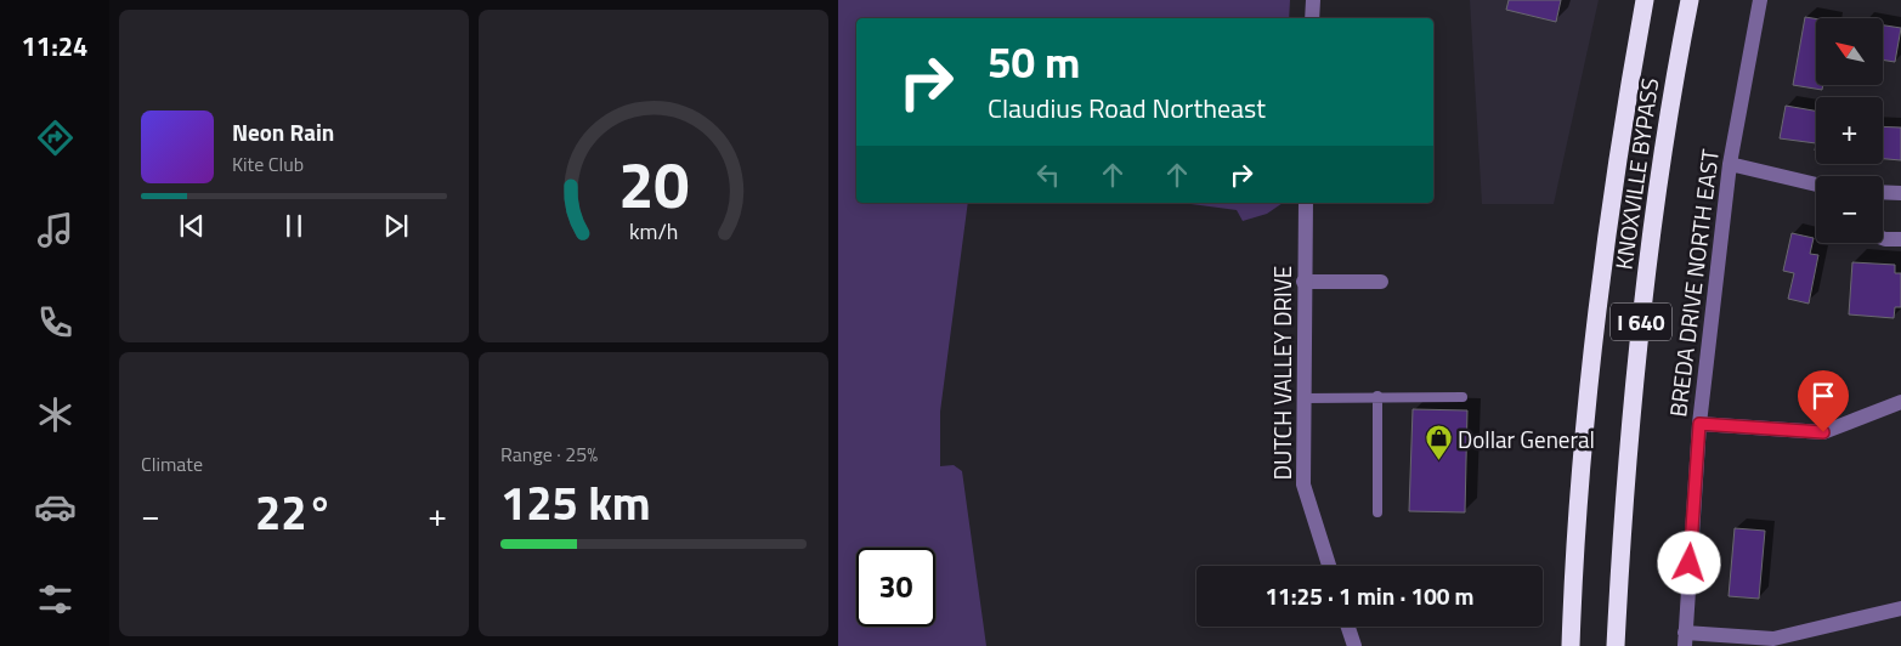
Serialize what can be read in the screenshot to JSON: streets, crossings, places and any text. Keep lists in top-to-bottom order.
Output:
{
  "streets": {
    "highway": ["KNOXVILLE BYPASS", "I 640"],
    "street": ["BREDA DRIVE NORTH EAST", "DUTCH VALLEY DRIVE"]
  },
  "places": {
    "shop": ["Dollar General"]
  },
  "north": "top left",
  "page": {
    "tabs": "11:24",
    "map_buttons": ["+", "−"],
    "turn": ["50 m", "Claudius Road Northeast"],
    "song": ["Neon Rain", "Kite Club"],
    "tile": [
      "Climate",
      ["Range · 25%", "125 km"]
    ],
    "heat": ["−", "22°", "+"],
    "limit": "30",
    "trip": "11:25 · 1 min · 100 m",
    "gauge": ["20", "km/h"]
  }
}
